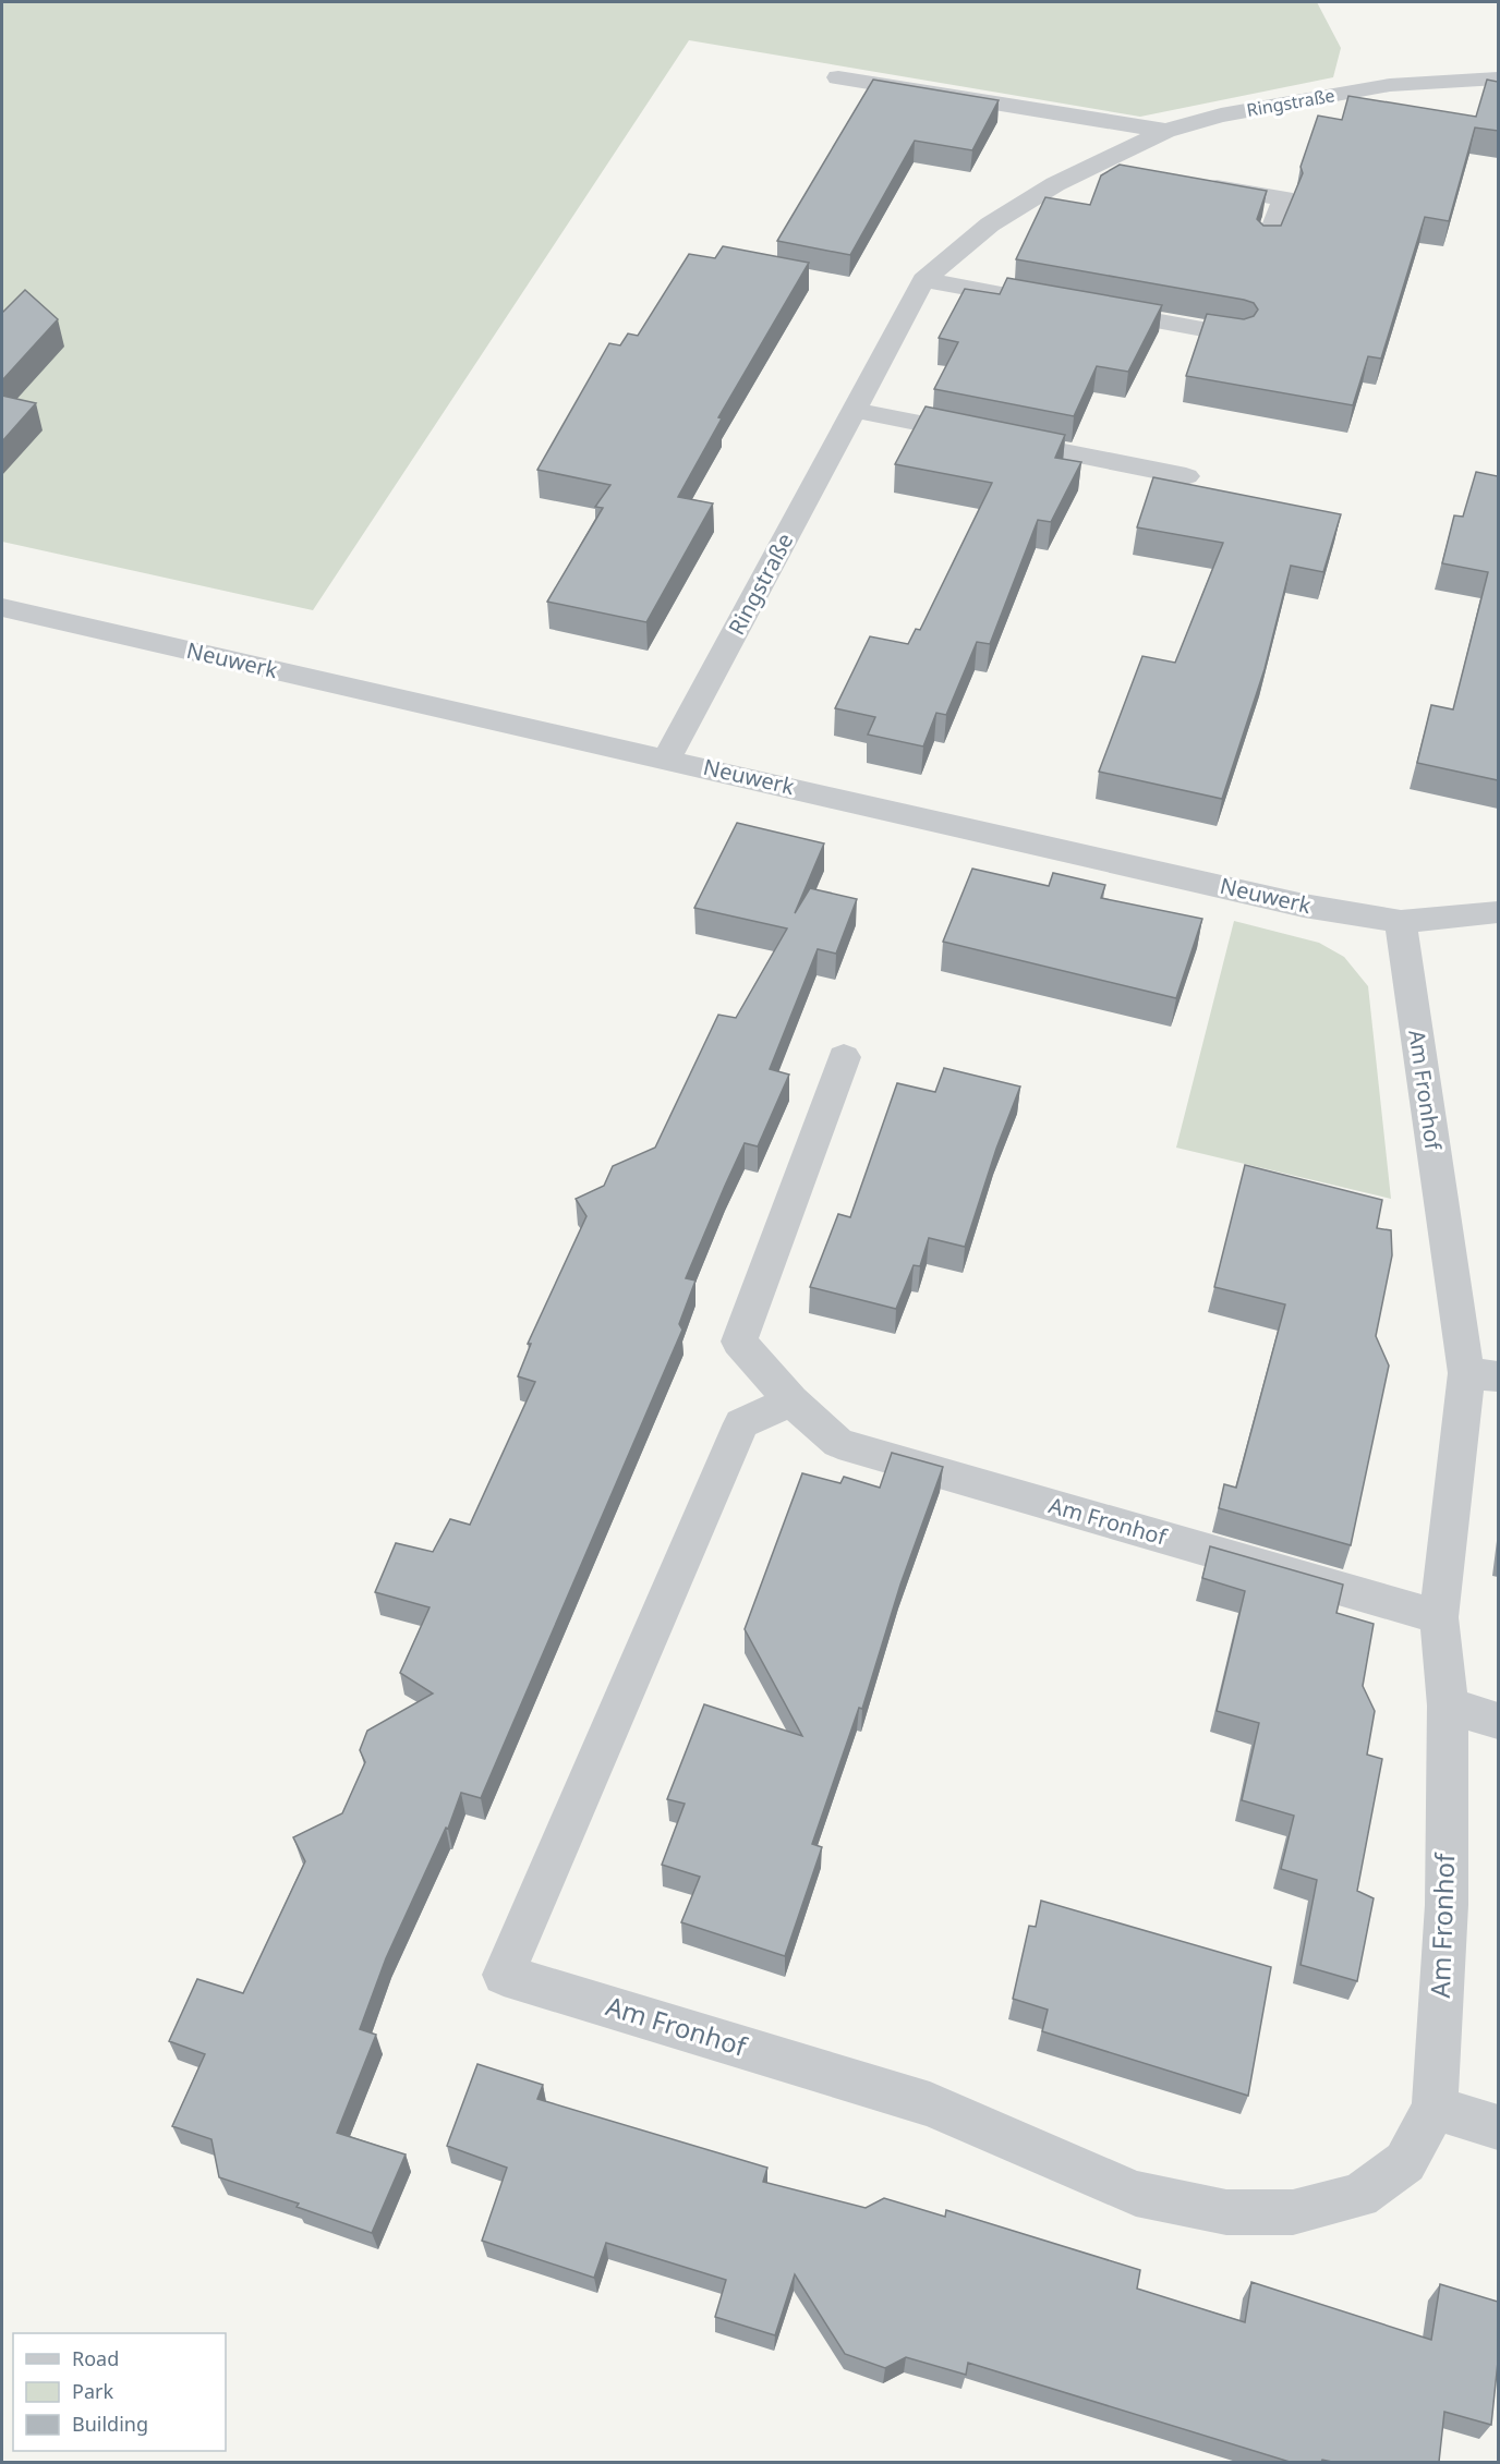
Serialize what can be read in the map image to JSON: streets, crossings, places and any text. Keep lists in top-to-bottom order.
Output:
{
  "streets": {
    "street": ["Ringstraße", "Neuwerk", "Am Fronhof"]
  },
  "crossings": [
    ["Ringstraße", "Neuwerk"],
    ["Neuwerk", "Am Fronhof"]
  ],
  "legend": ["Road", "Park", "Building"]
}
